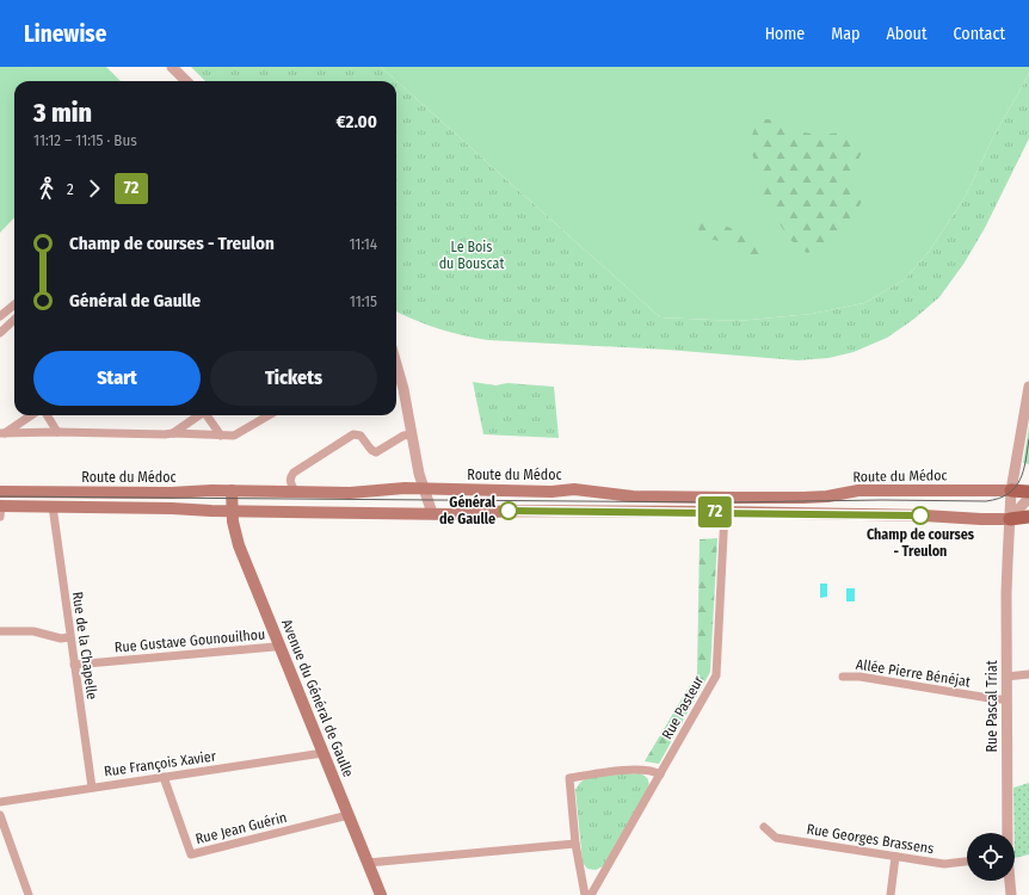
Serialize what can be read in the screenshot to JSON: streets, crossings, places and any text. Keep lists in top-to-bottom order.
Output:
{
  "streets": {
    "main road": ["Route du Médoc", "Avenue du Général de Gaulle"],
    "street": [
      "Rue Gustave Gounouilhou",
      "Rue de la Chapelle",
      "Allée Pierre Bénéjat",
      "Rue Pascal Triat",
      "Rue Pasteur",
      "Rue François Xavier",
      "Rue Jean Guérin",
      "Rue Georges Brassens"
    ]
  },
  "crossings": [
    ["Route du Médoc", "Rue de la Chapelle"],
    ["Route du Médoc", "Avenue du Général de Gaulle"],
    ["Route du Médoc", "Rue Pascal Triat"],
    ["Route du Médoc", "Rue Pasteur"],
    ["Rue Gustave Gounouilhou", "Rue de la Chapelle"],
    ["Rue Gustave Gounouilhou", "Avenue du Général de Gaulle"],
    ["Rue de la Chapelle", "Rue François Xavier"],
    ["Allée Pierre Bénéjat", "Rue Pascal Triat"],
    ["Avenue du Général de Gaulle", "Rue François Xavier"],
    ["Avenue du Général de Gaulle", "Rue Jean Guérin"],
    ["Rue François Xavier", "Rue Jean Guérin"]
  ],
  "parks": ["Le Bois du Bouscat"],
  "places": ["Général de Gaulle", "Champ de courses - Treulon"],
  "lines": ["bus line 72"],
  "page": {
    "header": "Linewise",
    "nav": [
      "Home",
      "Map",
      "About",
      "Contact"
    ],
    "on_map": "72",
    "heading": ["3 min", "11:12 – 11:15 · Bus", "€2.00"],
    "legs": ["2", "72"],
    "list": [
      {
        "name": "Champ de courses - Treulon",
        "value": "11:14"
      },
      {
        "name": "Général de Gaulle",
        "value": "11:15"
      }
    ],
    "buttons": ["Start", "Tickets"]
  }
}
